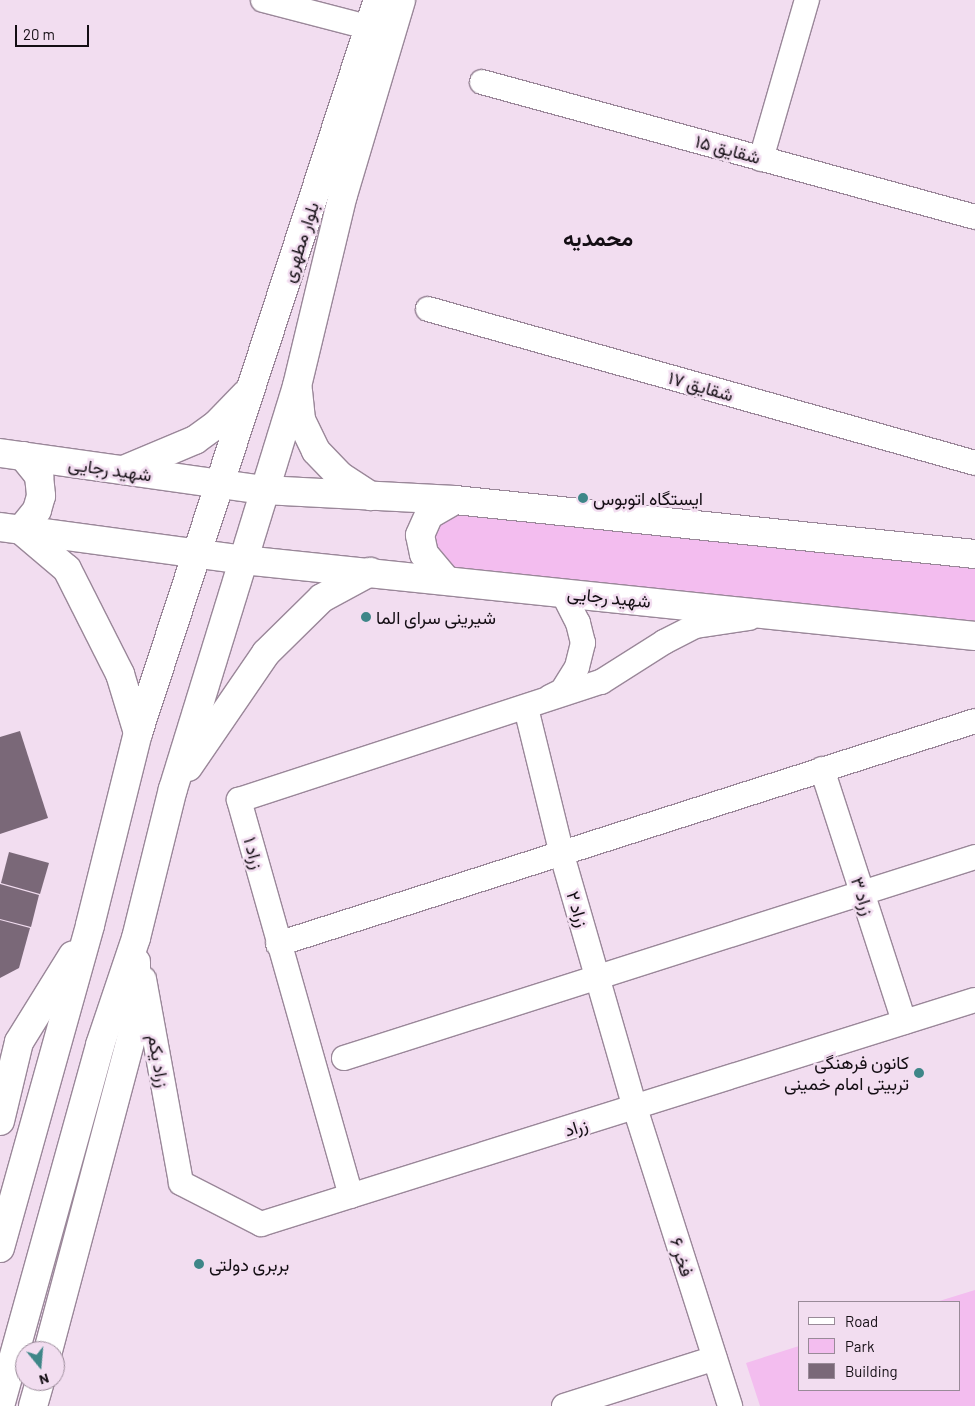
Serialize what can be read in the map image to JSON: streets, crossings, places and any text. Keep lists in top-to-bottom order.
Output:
{
  "streets": {
    "main road": ["بلوار مطهری", "شهید رجایی"],
    "street": [
      "شقایق ۱۵",
      "شقایق ۱۷",
      "زراد ۱",
      "زراد ۳",
      "زراد ۲",
      "زراد یکم",
      "زراد",
      "فخر ۶"
    ]
  },
  "crossings": [
    ["بلوار مطهری", "شهید رجایی"],
    ["بلوار مطهری", "زراد یکم"],
    ["زراد ۱", "زراد ۲"],
    ["زراد ۱", "زراد"],
    ["زراد ۳", "زراد"],
    ["زراد ۲", "زراد"],
    ["زراد ۲", "فخر ۶"],
    ["زراد یکم", "زراد"],
    ["زراد", "فخر ۶"]
  ],
  "districts": ["محمدیه"],
  "places": [
    "ایستگاه اتوبوس",
    "شیرینی سرای الما",
    "کانون فرهنگی تربیتی امام خمینی",
    "بربری دولتی"
  ],
  "legend": ["Road", "Park", "Building"],
  "scale_bar": "20 m",
  "north": "bottom"
}
